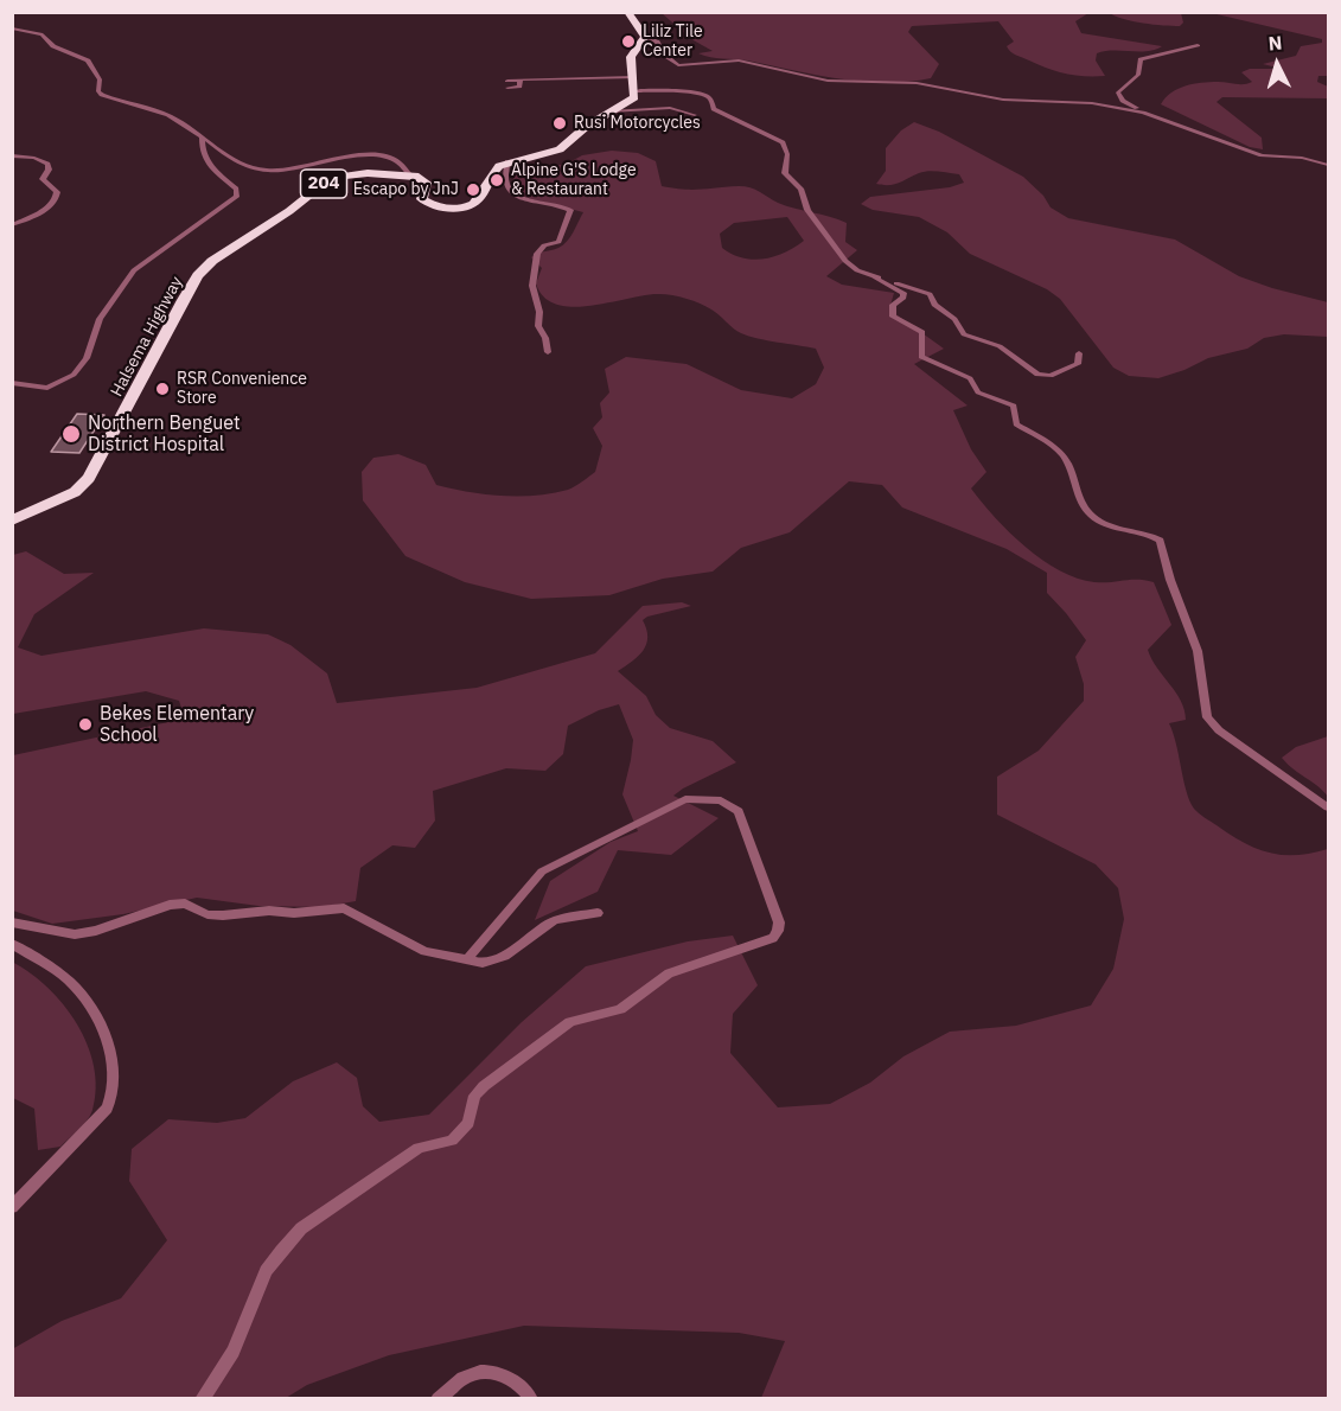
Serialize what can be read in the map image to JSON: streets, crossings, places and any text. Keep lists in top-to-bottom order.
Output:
{
  "streets": {
    "highway": ["204", "Halsema Highway"]
  },
  "places": [
    "Liliz Tile Center",
    "Rusi Motorcycles",
    "Alpine G'S Lodge & Restaurant",
    "Escapo by JnJ",
    "RSR Convenience Store",
    "Northern Benguet District Hospital",
    "Bekes Elementary School"
  ],
  "north": "top"
}
